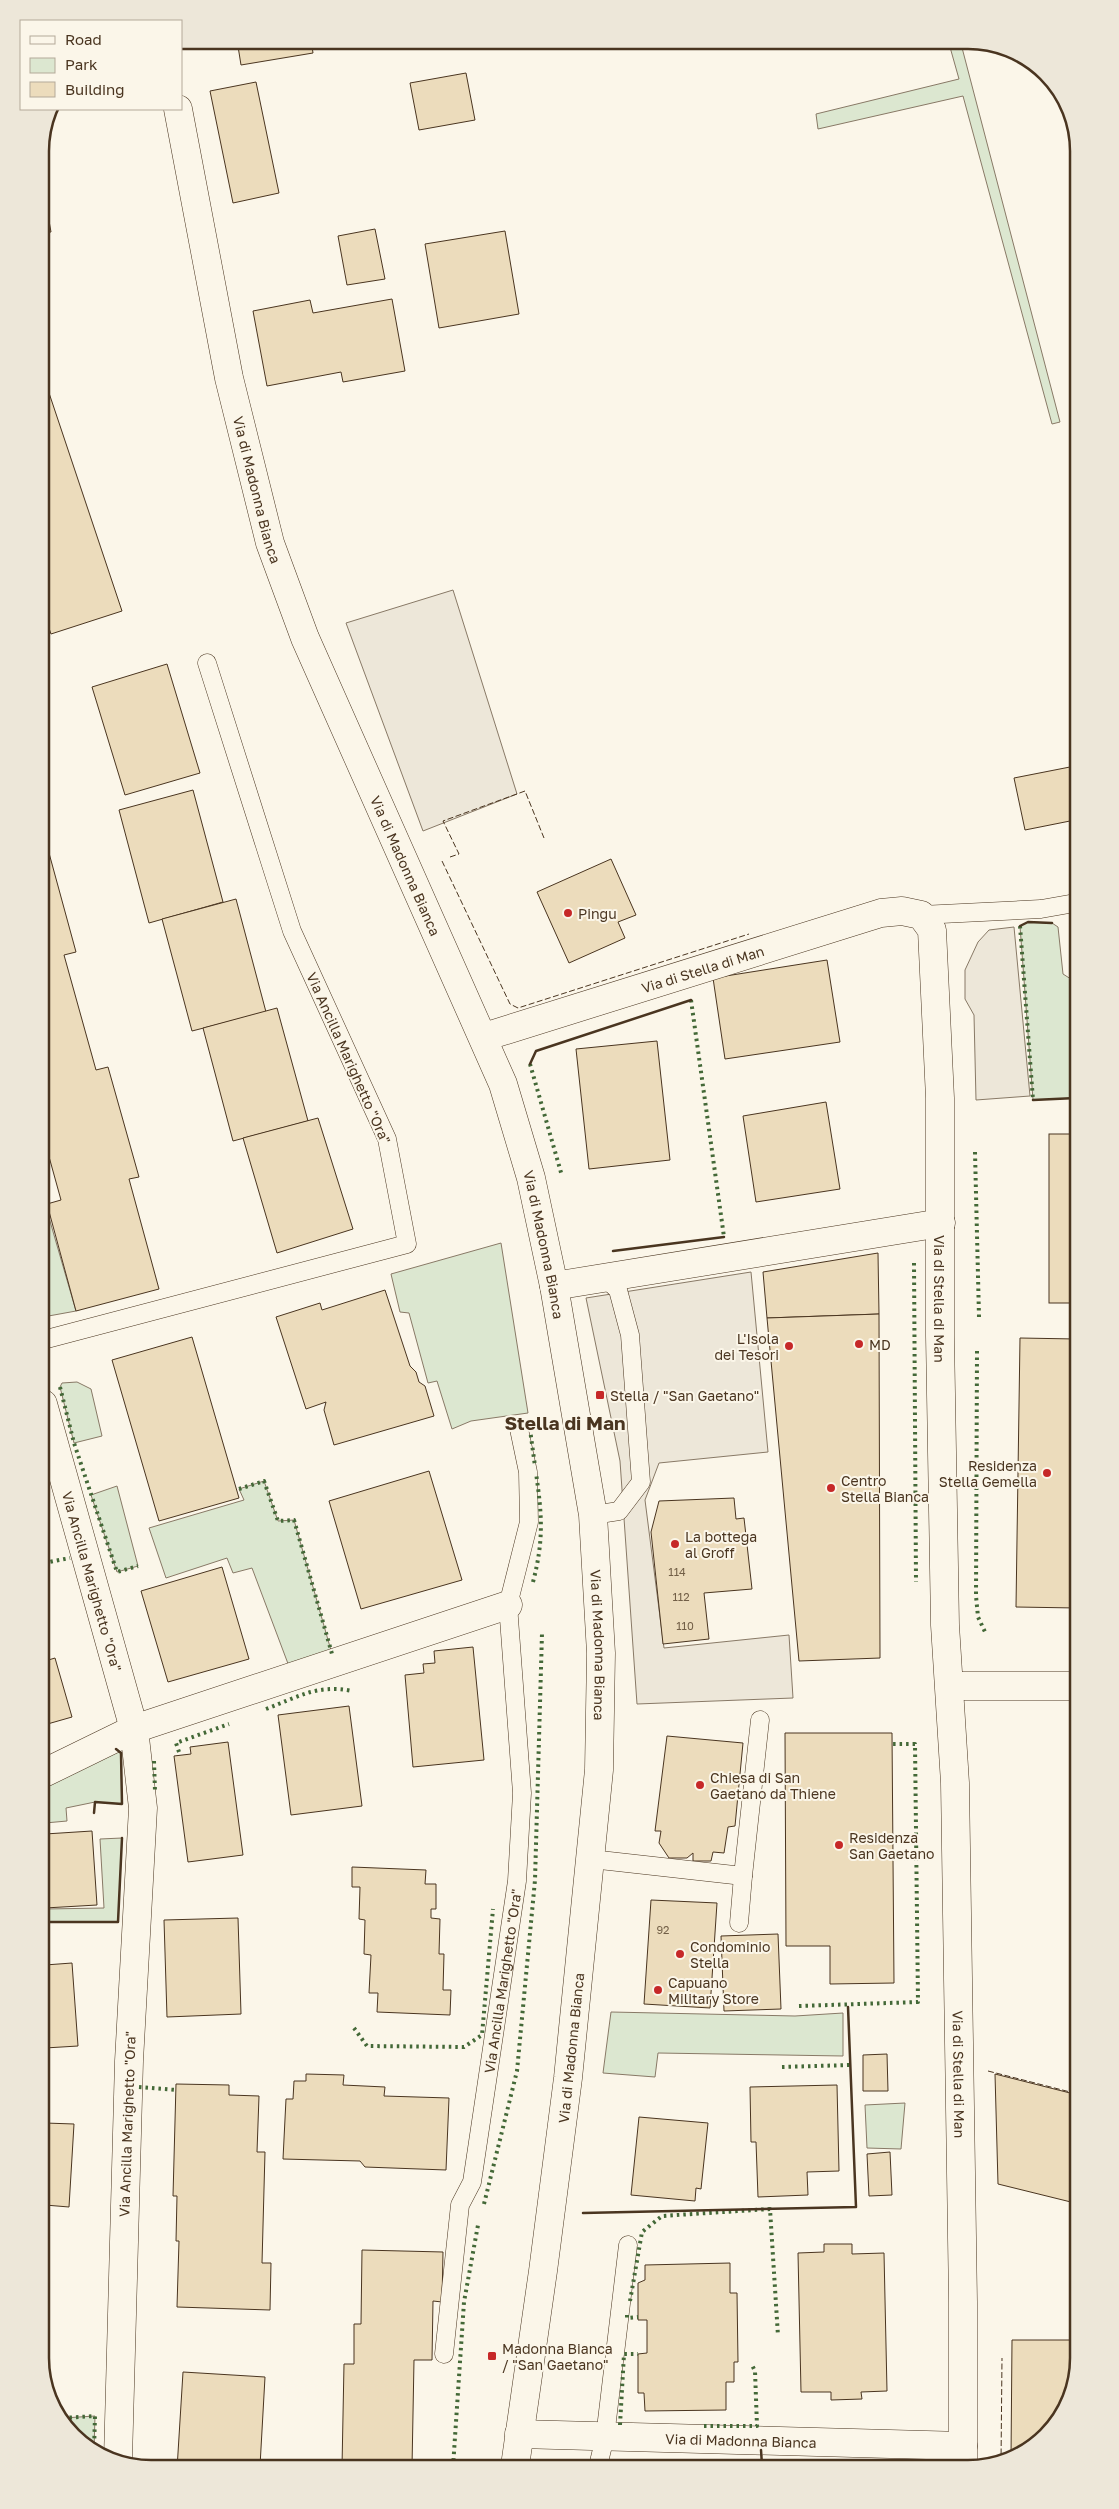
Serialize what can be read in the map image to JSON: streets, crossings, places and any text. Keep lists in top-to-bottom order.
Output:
{
  "streets": {
    "street": ["Via di Madonna Bianca", "Via di Stella di Man", "Via Ancilla Marighetto \"Ora\""]
  },
  "crossings": [
    ["Via di Madonna Bianca", "Via di Stella di Man"]
  ],
  "districts": ["Stella di Man"],
  "places": {
    "other": [
      "Pingu",
      "MD",
      "L'Isola dei Tesori",
      "Residenza Stella Gemella",
      "Centro Stella Bianca",
      "La bottega al Groff",
      "Chiesa di San Gaetano da Thiene",
      "Residenza San Gaetano",
      "Condominio Stella",
      "Capuano Military Store"
    ],
    "transit": ["Stella / \"San Gaetano\"", "Madonna Bianca / \"San Gaetano\""]
  },
  "house_numbers": [
    "114",
    "112",
    "110",
    "92"
  ],
  "legend": ["Road", "Park", "Building"]
}
